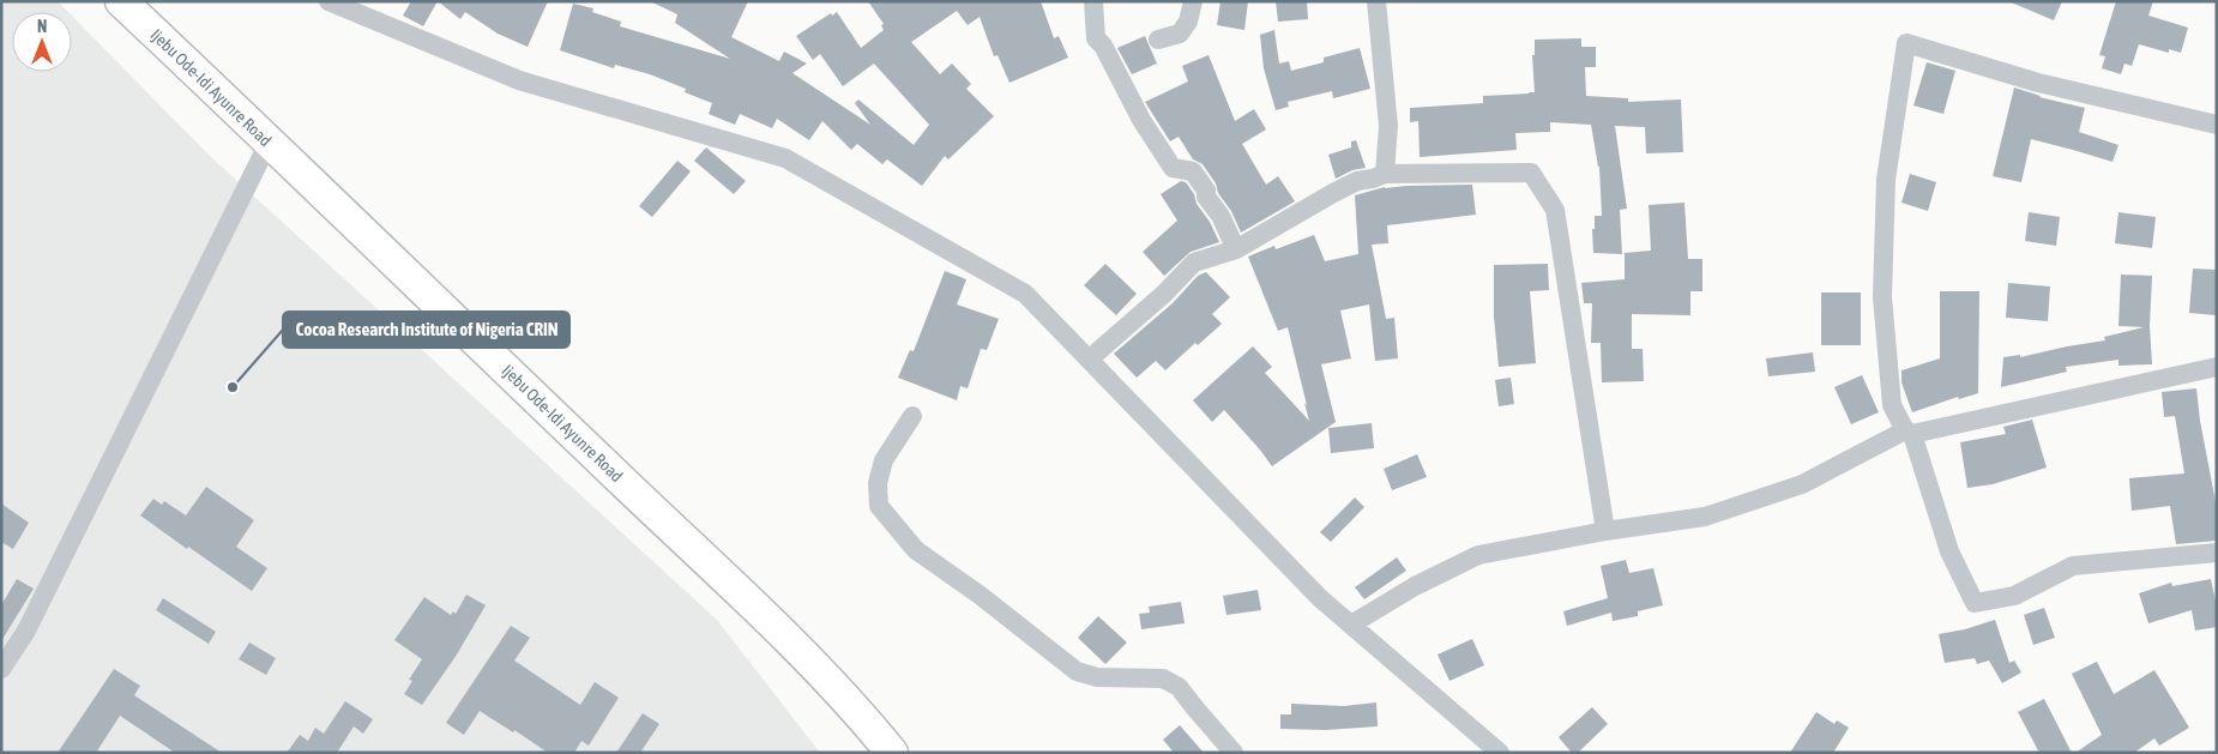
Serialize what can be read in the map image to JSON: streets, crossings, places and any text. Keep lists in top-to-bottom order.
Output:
{
  "streets": {
    "main road": ["Ijebu Ode-Idi Ayunre Road"]
  },
  "places": ["Cocoa Research Institute of Nigeria CRIN"],
  "north": "top"
}
